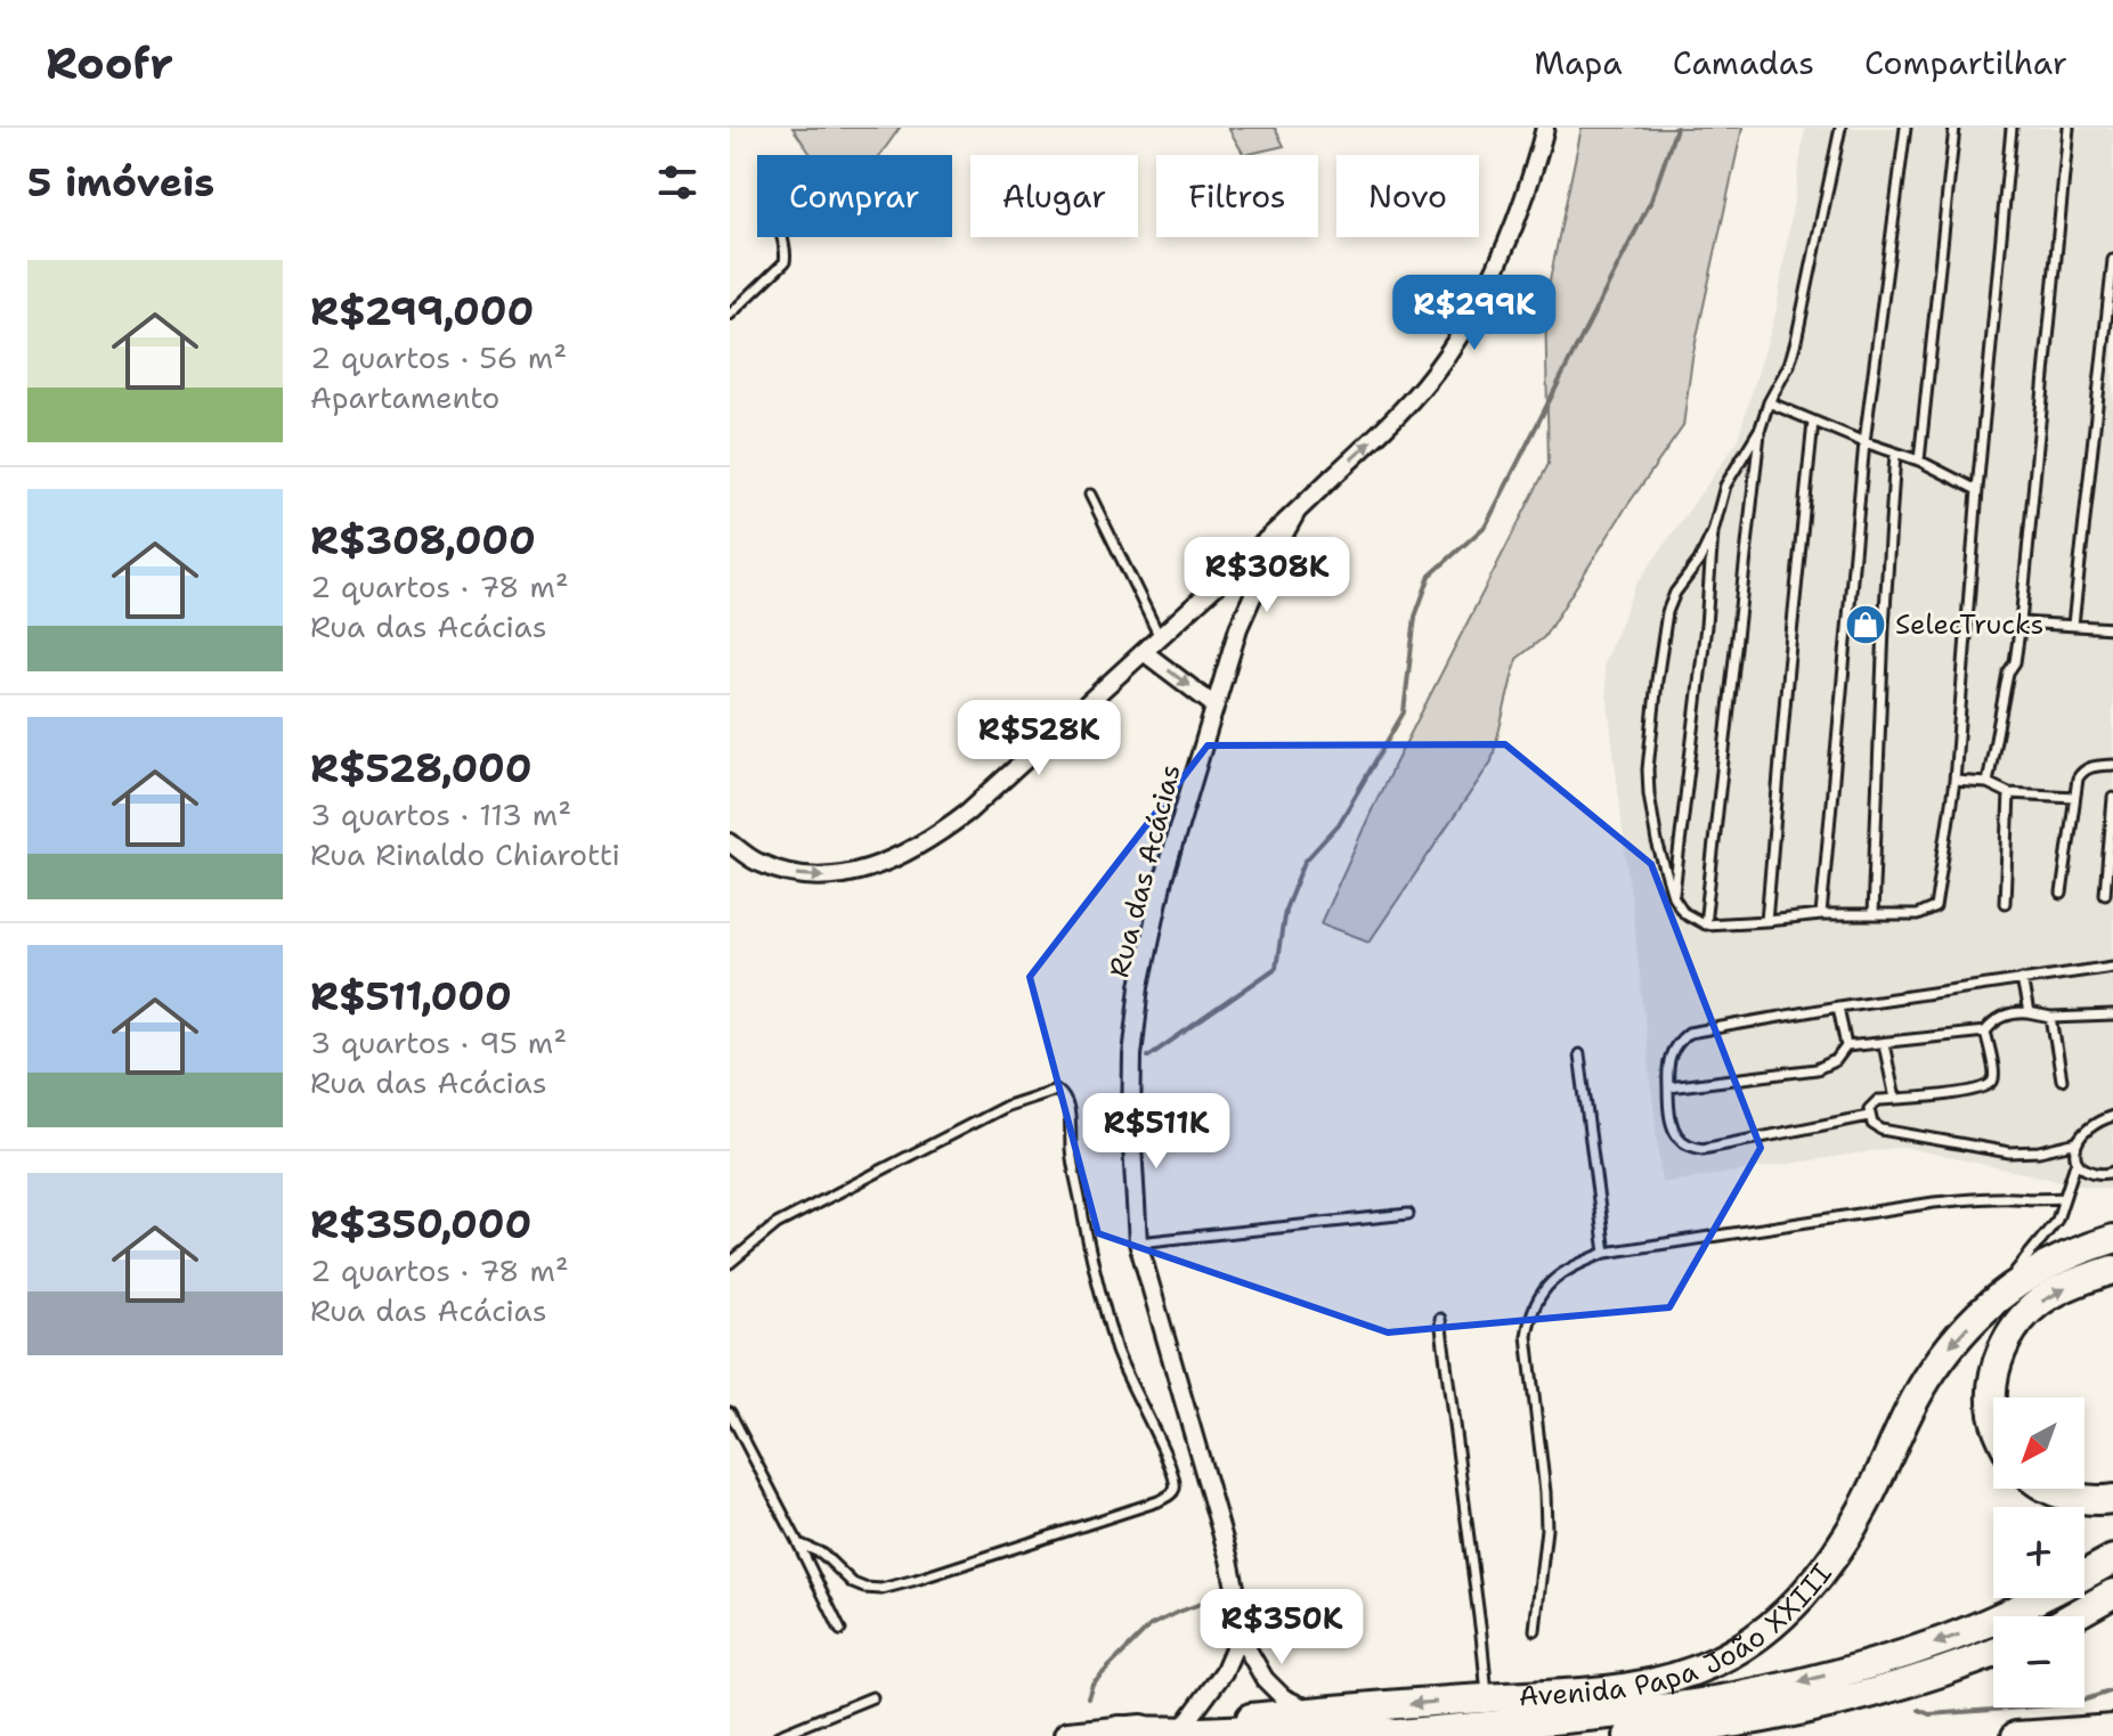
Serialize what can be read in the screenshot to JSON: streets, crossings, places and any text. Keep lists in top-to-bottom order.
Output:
{
  "streets": {
    "main road": ["Avenida Papa João XXIII"],
    "street": ["Rua das Acácias"]
  },
  "crossings": [
    ["Rua das Acácias", "Avenida Papa João XXIII"]
  ],
  "places": {
    "shop": ["SelecTrucks"]
  },
  "north": "bottom left",
  "page": {
    "header": "Roofr",
    "nav": ["Mapa", "Camadas", "Compartilhar"],
    "heading": "5 imóveis",
    "chip": [
      "Comprar",
      "Alugar",
      "Filtros",
      "Novo"
    ],
    "list": [
      {
        "name": "R$299,000",
        "note": "2 quartos · 56 m² · Apartamento"
      },
      {
        "name": "R$308,000",
        "note": "2 quartos · 78 m² · Rua das Acácias"
      },
      {
        "name": "R$528,000",
        "note": "3 quartos · 113 m² · Rua Rinaldo Chiarotti"
      },
      {
        "name": "R$511,000",
        "note": "3 quartos · 95 m² · Rua das Acácias"
      },
      {
        "name": "R$350,000",
        "note": "2 quartos · 78 m² · Rua das Acácias"
      }
    ],
    "price": [
      "R$299K",
      "R$308K",
      "R$528K",
      "R$511K",
      "R$350K"
    ],
    "map_buttons": ["+", "−"]
  }
}
